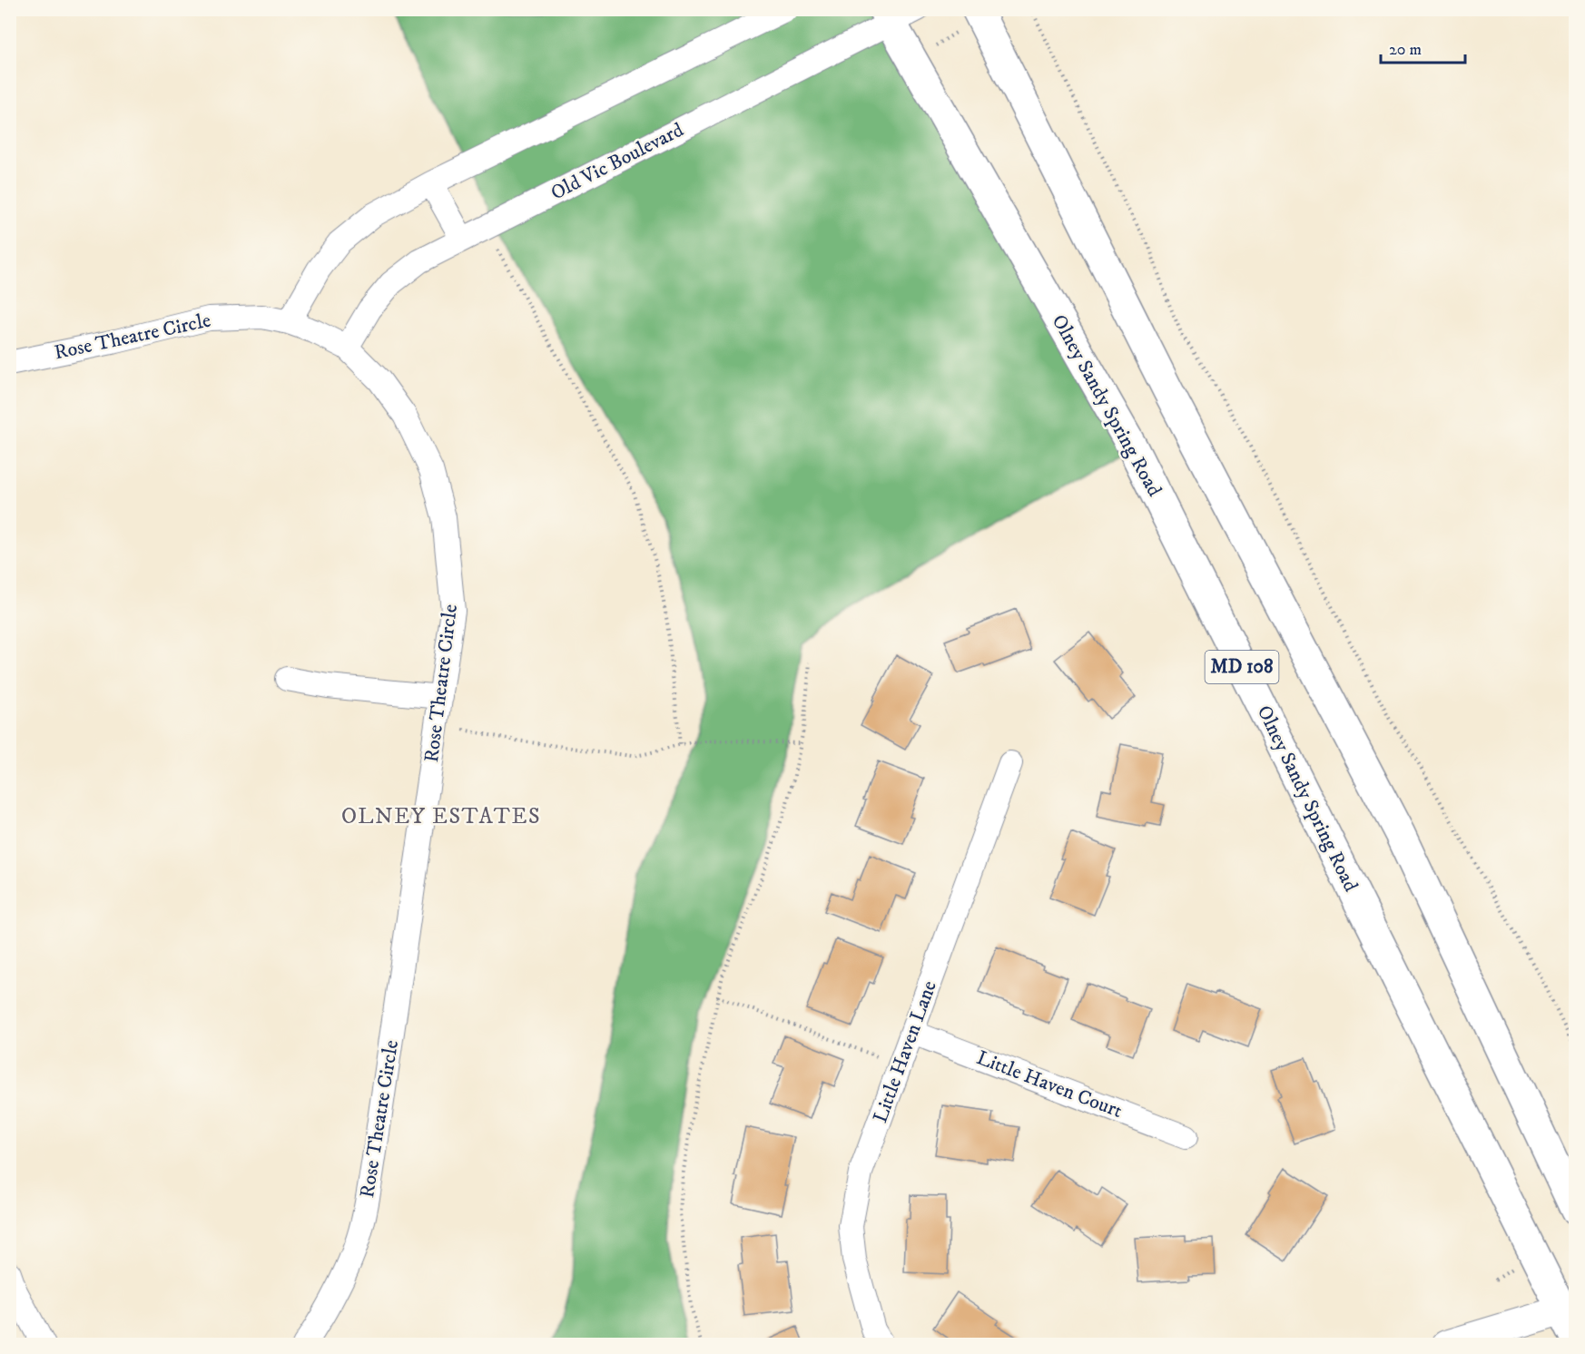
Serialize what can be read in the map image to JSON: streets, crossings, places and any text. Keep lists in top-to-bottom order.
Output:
{
  "streets": {
    "main road": ["Olney Sandy Spring Road", "MD 108"],
    "street": [
      "Old Vic Boulevard",
      "Rose Theatre Circle",
      "Little Haven Lane",
      "Little Haven Court"
    ]
  },
  "crossings": [
    ["Old Vic Boulevard", "Rose Theatre Circle"],
    ["Old Vic Boulevard", "Olney Sandy Spring Road"],
    ["Little Haven Lane", "Little Haven Court"]
  ],
  "districts": ["OLNEY ESTATES"],
  "scale_bar": "20 m"
}
